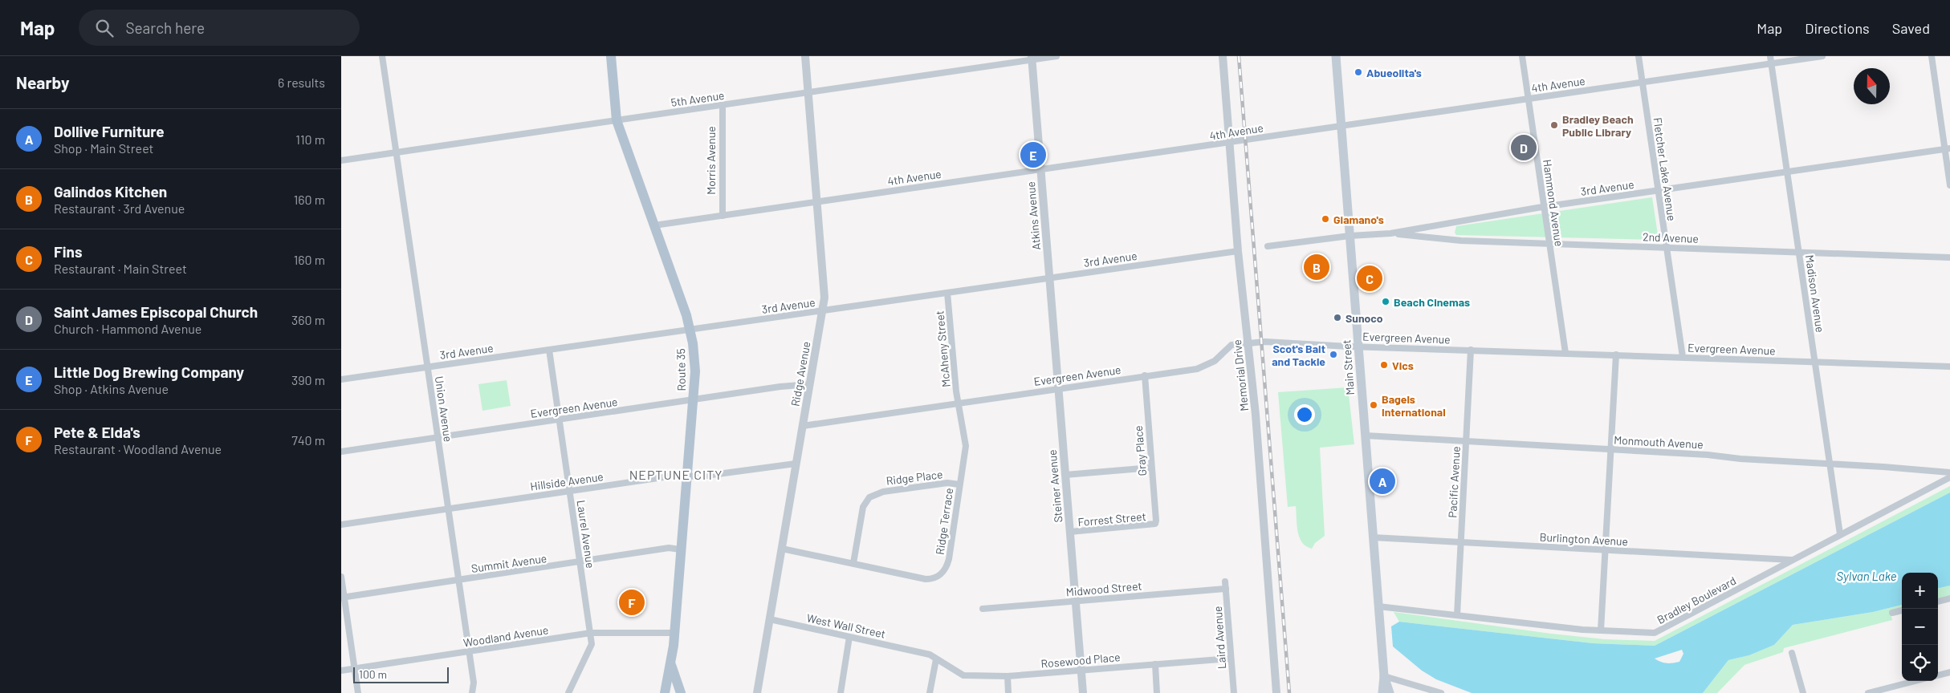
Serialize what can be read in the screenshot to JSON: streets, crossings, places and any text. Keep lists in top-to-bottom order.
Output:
{
  "streets": {
    "main road": ["Main Street", "Route 35"],
    "street": [
      "4th Avenue",
      "5th Avenue",
      "Morris Avenue",
      "Fletcher Lake Avenue",
      "3rd Avenue",
      "Hammond Avenue",
      "Atkins Avenue",
      "2nd Avenue",
      "Madison Avenue",
      "Evergreen Avenue",
      "McAheny Street",
      "Ridge Avenue",
      "Memorial Drive",
      "Union Avenue",
      "Monmouth Avenue",
      "Gray Place",
      "Ridge Place",
      "Hillside Avenue",
      "Pacific Avenue",
      "Steiner Avenue",
      "Forrest Street",
      "Ridge Terrace",
      "Laurel Avenue",
      "Burlington Avenue",
      "Summit Avenue",
      "Midwood Street",
      "Bradley Boulevard",
      "West Wall Street",
      "Woodland Avenue",
      "Laird Avenue",
      "Rosewood Place"
    ]
  },
  "crossings": [
    ["4th Avenue", "Morris Avenue"],
    ["4th Avenue", "Fletcher Lake Avenue"],
    ["4th Avenue", "Hammond Avenue"],
    ["4th Avenue", "Atkins Avenue"],
    ["4th Avenue", "Madison Avenue"],
    ["4th Avenue", "Main Street"],
    ["4th Avenue", "Route 35"],
    ["4th Avenue", "Ridge Avenue"],
    ["4th Avenue", "Memorial Drive"],
    ["5th Avenue", "Morris Avenue"],
    ["5th Avenue", "Atkins Avenue"],
    ["5th Avenue", "Route 35"],
    ["5th Avenue", "Ridge Avenue"],
    ["5th Avenue", "Union Avenue"],
    ["Fletcher Lake Avenue", "3rd Avenue"],
    ["Fletcher Lake Avenue", "2nd Avenue"],
    ["Fletcher Lake Avenue", "Evergreen Avenue"],
    ["3rd Avenue", "Hammond Avenue"],
    ["3rd Avenue", "Atkins Avenue"],
    ["3rd Avenue", "2nd Avenue"],
    ["3rd Avenue", "Madison Avenue"],
    ["3rd Avenue", "McAheny Street"],
    ["3rd Avenue", "Main Street"],
    ["3rd Avenue", "Route 35"],
    ["3rd Avenue", "Ridge Avenue"],
    ["3rd Avenue", "Memorial Drive"],
    ["3rd Avenue", "Union Avenue"],
    ["3rd Avenue", "Steiner Avenue"],
    ["3rd Avenue", "Laurel Avenue"],
    ["Hammond Avenue", "2nd Avenue"],
    ["Hammond Avenue", "Evergreen Avenue"],
    ["Atkins Avenue", "Steiner Avenue"],
    ["2nd Avenue", "Madison Avenue"],
    ["Madison Avenue", "Evergreen Avenue"],
    ["Madison Avenue", "Monmouth Avenue"],
    ["Madison Avenue", "Bradley Boulevard"],
    ["Evergreen Avenue", "McAheny Street"],
    ["Evergreen Avenue", "Main Street"],
    ["Evergreen Avenue", "Route 35"],
    ["Evergreen Avenue", "Ridge Avenue"],
    ["Evergreen Avenue", "Memorial Drive"],
    ["Evergreen Avenue", "Union Avenue"],
    ["Evergreen Avenue", "Gray Place"],
    ["Evergreen Avenue", "Pacific Avenue"],
    ["Evergreen Avenue", "Steiner Avenue"],
    ["Evergreen Avenue", "Ridge Terrace"],
    ["Evergreen Avenue", "Laurel Avenue"],
    ["McAheny Street", "Ridge Terrace"],
    ["Main Street", "Monmouth Avenue"],
    ["Main Street", "Burlington Avenue"],
    ["Main Street", "Bradley Boulevard"],
    ["Route 35", "Hillside Avenue"],
    ["Route 35", "Summit Avenue"],
    ["Route 35", "Woodland Avenue"],
    ["Ridge Avenue", "Hillside Avenue"],
    ["Ridge Avenue", "Ridge Terrace"],
    ["Ridge Avenue", "West Wall Street"],
    ["Union Avenue", "Hillside Avenue"],
    ["Union Avenue", "Summit Avenue"],
    ["Union Avenue", "Woodland Avenue"],
    ["Monmouth Avenue", "Pacific Avenue"],
    ["Gray Place", "Forrest Street"],
    ["Ridge Place", "Ridge Terrace"],
    ["Hillside Avenue", "Laurel Avenue"],
    ["Pacific Avenue", "Burlington Avenue"],
    ["Pacific Avenue", "Bradley Boulevard"],
    ["Steiner Avenue", "Forrest Street"],
    ["Steiner Avenue", "Midwood Street"],
    ["Steiner Avenue", "Rosewood Place"],
    ["Laurel Avenue", "Summit Avenue"],
    ["Laurel Avenue", "Woodland Avenue"],
    ["Burlington Avenue", "Bradley Boulevard"],
    ["Midwood Street", "Laird Avenue"],
    ["West Wall Street", "Rosewood Place"],
    ["Laird Avenue", "Rosewood Place"]
  ],
  "districts": ["NEPTUNE CITY"],
  "water": ["Sylvan Lake"],
  "places": [
    "Abueolita's",
    "Bradley Beach Public Library",
    "Giamano's",
    "Beach Cinemas",
    "Sunoco",
    "Scot's Bait and Tackle",
    "Vics",
    "Bagels International"
  ],
  "scale_bar": "100 m",
  "north": "top",
  "page": {
    "header": "Map",
    "search": "Search here",
    "nav": ["Map", "Directions", "Saved"],
    "heading": ["Nearby", "6 results"],
    "list": [
      {
        "mark": "A",
        "name": "Dollive Furniture",
        "note": "Shop · Main Street",
        "value": "110 m"
      },
      {
        "mark": "B",
        "name": "Galindos Kitchen",
        "note": "Restaurant · 3rd Avenue",
        "value": "160 m"
      },
      {
        "mark": "C",
        "name": "Fins",
        "note": "Restaurant · Main Street",
        "value": "160 m"
      },
      {
        "mark": "D",
        "name": "Saint James Episcopal Church",
        "note": "Church · Hammond Avenue",
        "value": "360 m"
      },
      {
        "mark": "E",
        "name": "Little Dog Brewing Company",
        "note": "Shop · Atkins Avenue",
        "value": "390 m"
      },
      {
        "mark": "F",
        "name": "Pete & Elda's",
        "note": "Restaurant · Woodland Avenue",
        "value": "740 m"
      }
    ],
    "pins": [
      "D",
      "E",
      "B",
      "C",
      "A",
      "F"
    ],
    "map_buttons": ["+", "−"],
    "scale": "100 m"
  }
}
